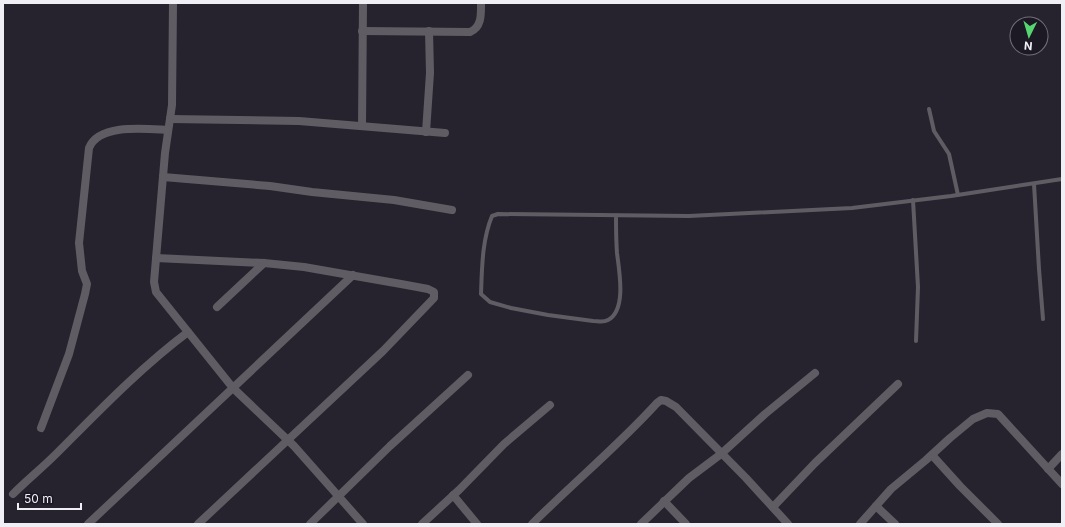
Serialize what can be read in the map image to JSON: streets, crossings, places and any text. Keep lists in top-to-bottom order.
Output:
{
  "scale_bar": "50 m",
  "north": "bottom"
}
